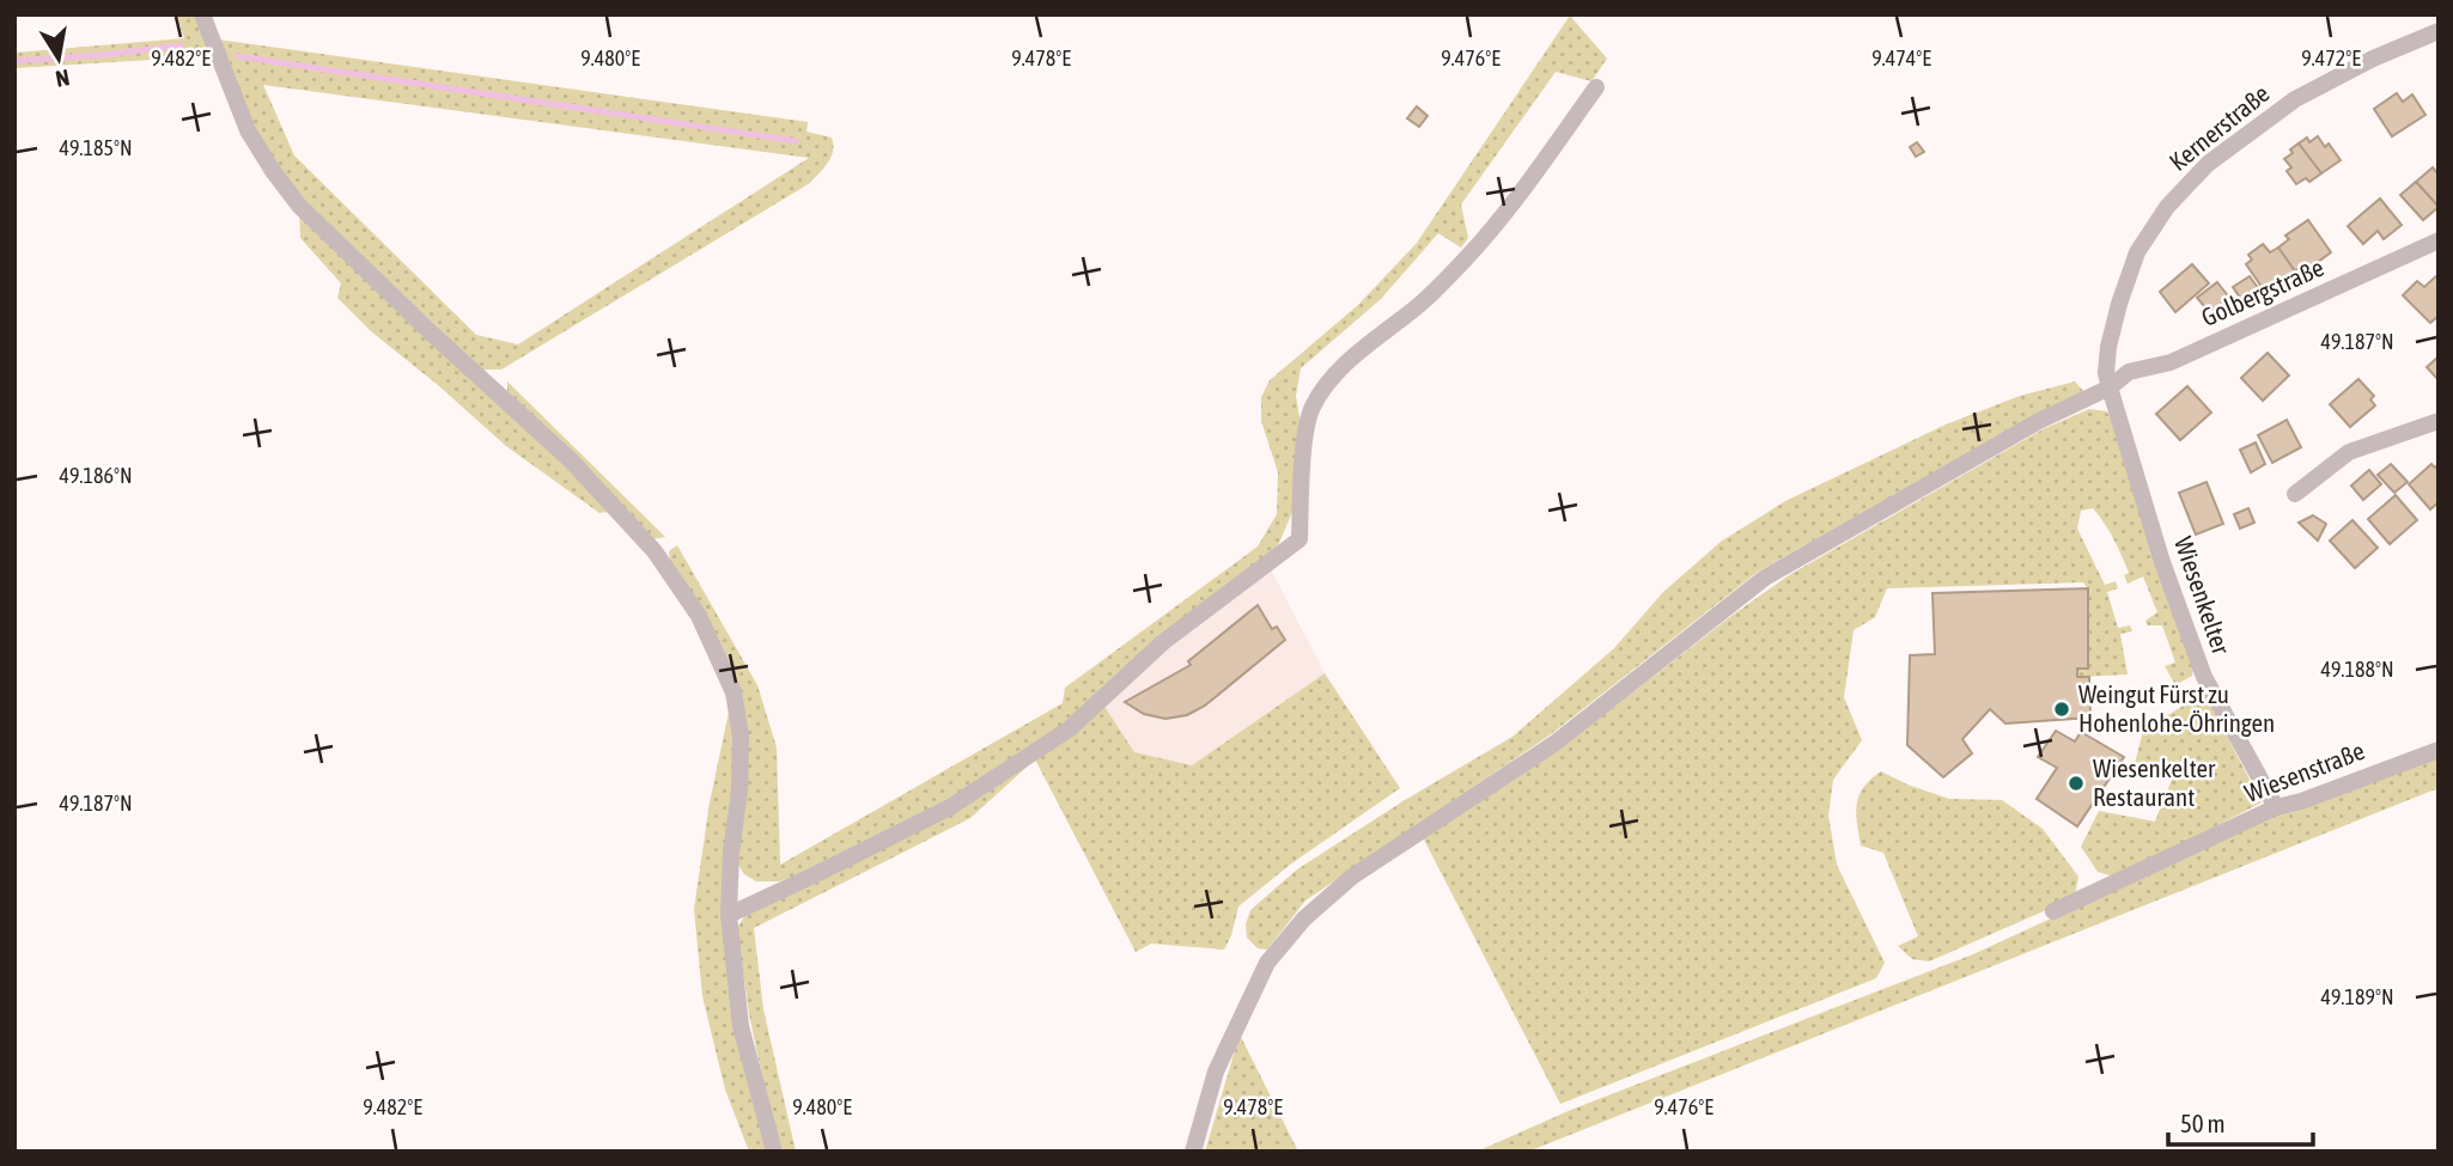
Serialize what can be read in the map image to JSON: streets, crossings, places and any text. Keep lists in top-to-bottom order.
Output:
{
  "streets": {
    "street": [
      "Kernerstraße",
      "Golbergstraße",
      "Wiesenkelter",
      "Wiesenstraße"
    ]
  },
  "crossings": [
    ["Kernerstraße", "Golbergstraße"],
    ["Kernerstraße", "Wiesenkelter"],
    ["Golbergstraße", "Wiesenkelter"],
    ["Wiesenkelter", "Wiesenstraße"]
  ],
  "places": ["Weingut Fürst zu Hohenlohe-Öhringen", "Wiesenkelter Restaurant"],
  "scale_bar": "50 m",
  "north": "bottom",
  "coordinates": [
    "9.482°E",
    "9.480°E",
    "9.478°E",
    "9.476°E",
    "9.474°E",
    "9.472°E",
    "49.185°N",
    "49.187°N",
    "49.186°N",
    "49.188°N",
    "49.189°N"
  ]
}
